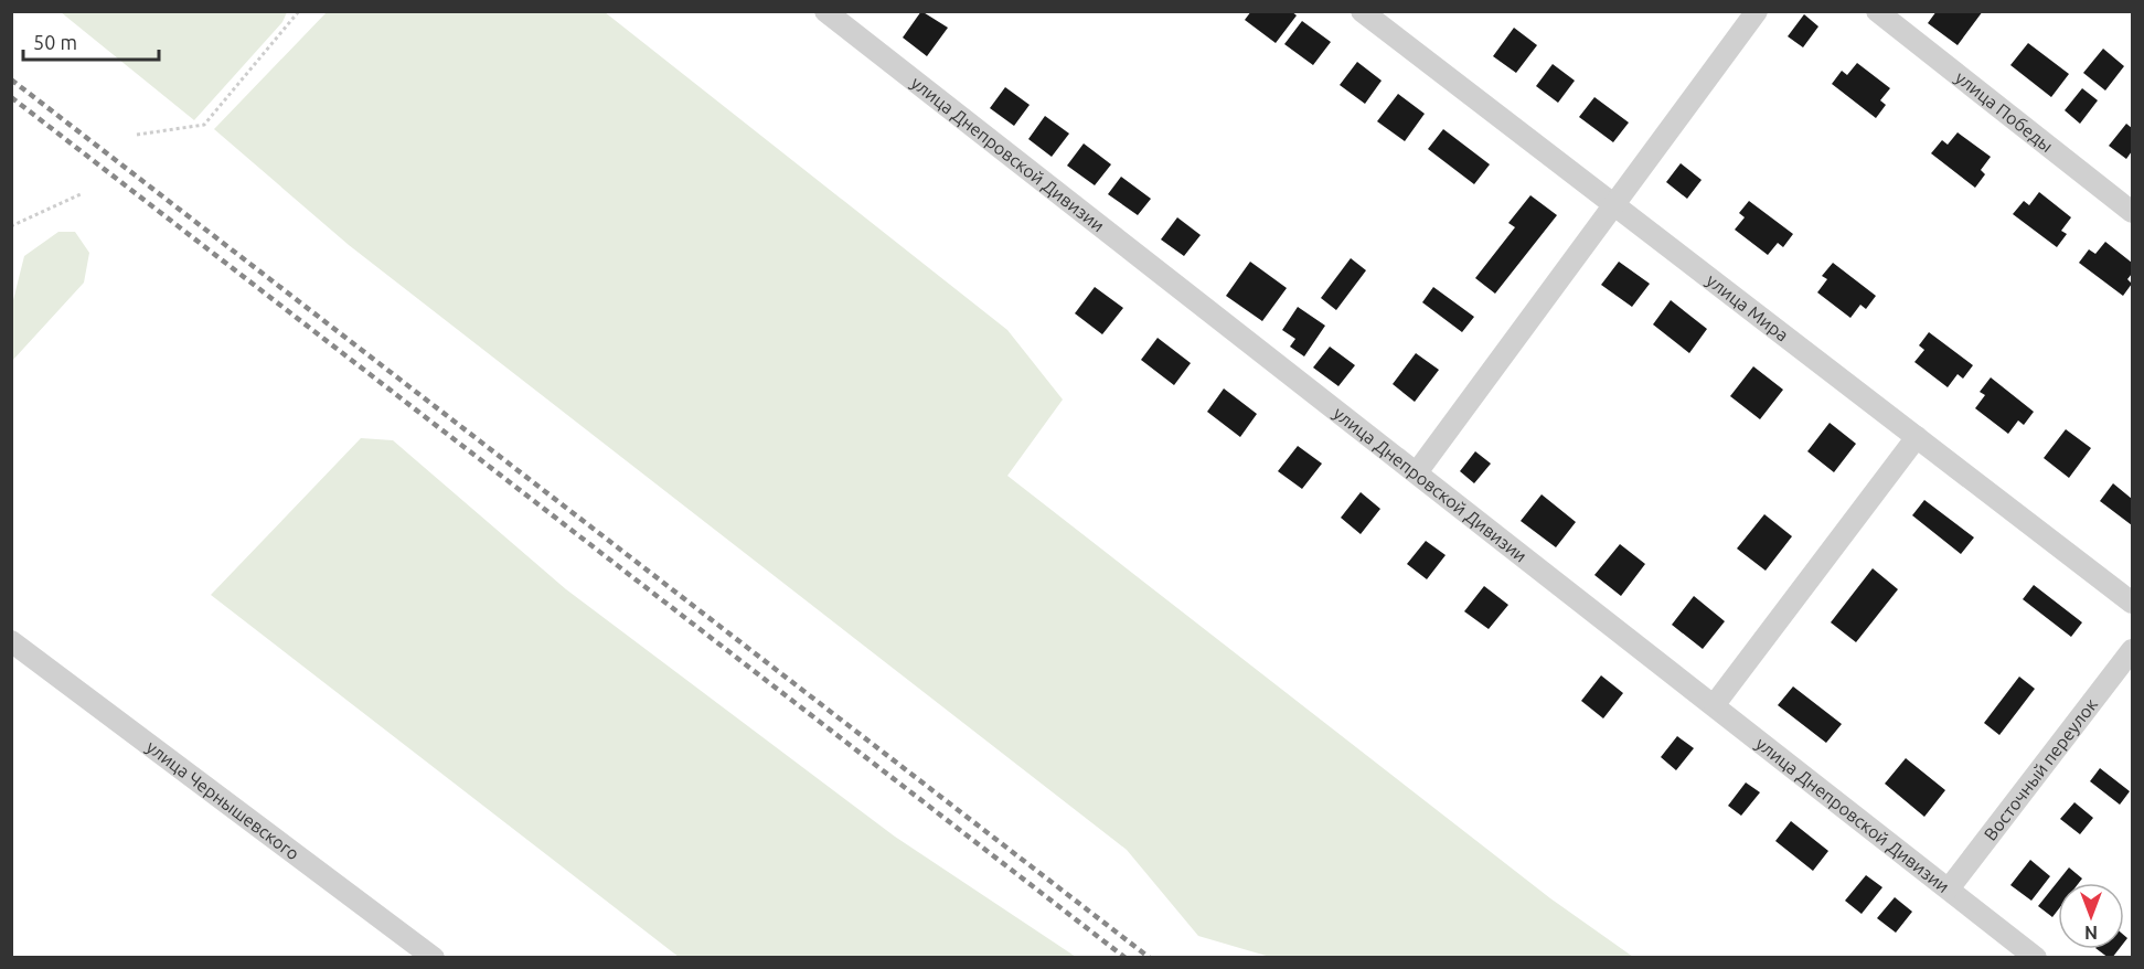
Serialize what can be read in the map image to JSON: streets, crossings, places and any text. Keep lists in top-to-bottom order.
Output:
{
  "streets": {
    "street": [
      "улица Победы",
      "улица Днепровской Дивизии",
      "улица Мира",
      "Восточный переулок",
      "улица Чернышевского"
    ]
  },
  "crossings": [
    ["улица Днепровской Дивизии", "Восточный переулок"]
  ],
  "scale_bar": "50 m",
  "north": "bottom"
}
